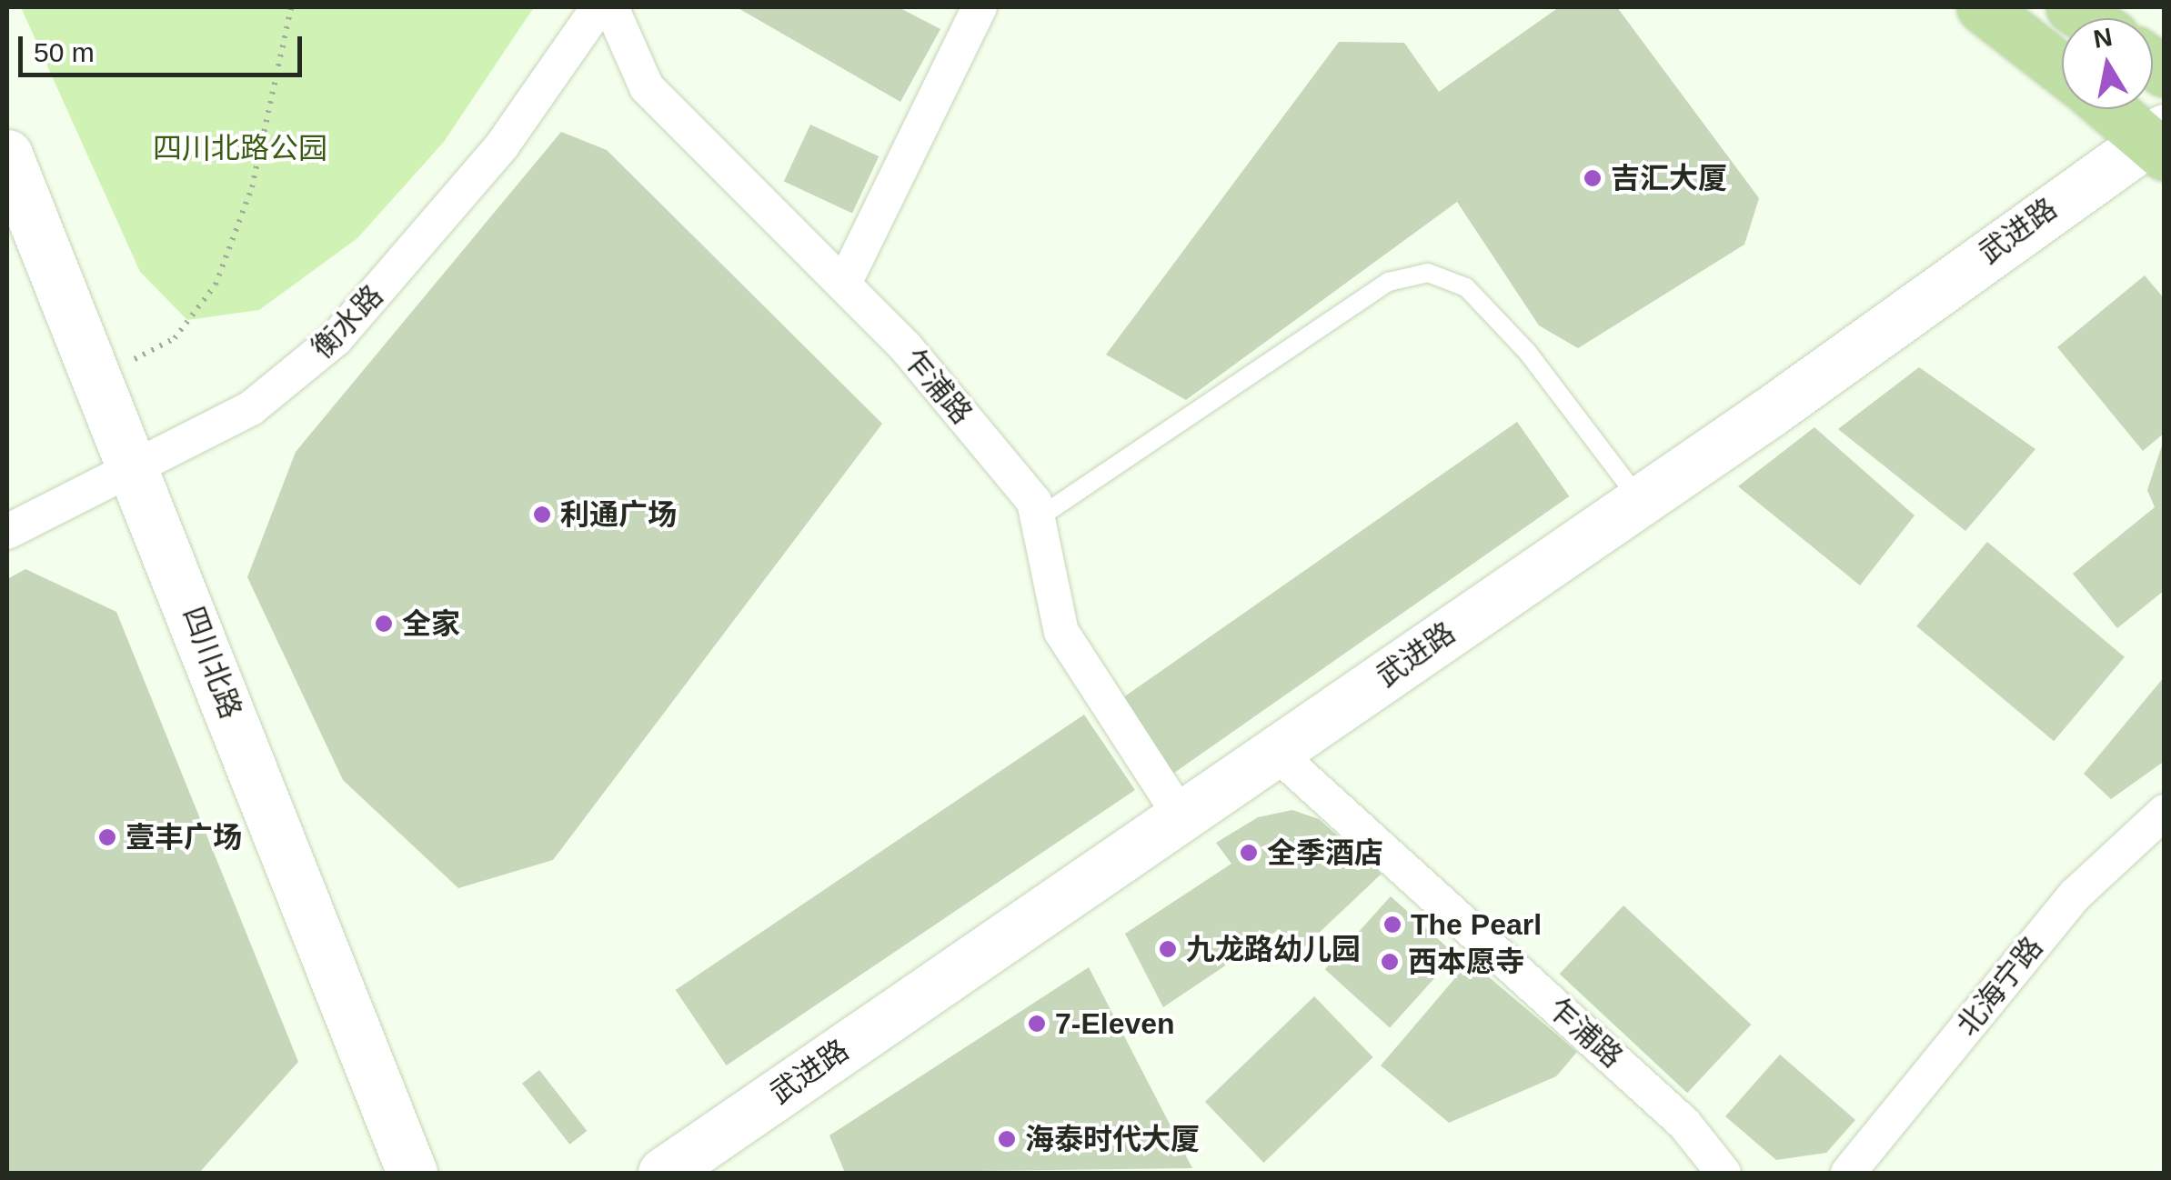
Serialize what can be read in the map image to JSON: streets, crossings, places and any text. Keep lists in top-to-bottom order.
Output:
{
  "streets": {
    "street": [
      "武进路",
      "衡水路",
      "乍浦路",
      "四川北路",
      "北海宁路"
    ]
  },
  "crossings": [
    ["武进路", "乍浦路"],
    ["衡水路", "四川北路"]
  ],
  "parks": ["四川北路公园"],
  "places": [
    "吉汇大厦",
    "利通广场",
    "全家",
    "壹丰广场",
    "全季酒店",
    "The Pearl",
    "九龙路幼儿园",
    "西本愿寺",
    "7-Eleven",
    "海泰时代大厦"
  ],
  "scale_bar": "50 m",
  "north": "top"
}
